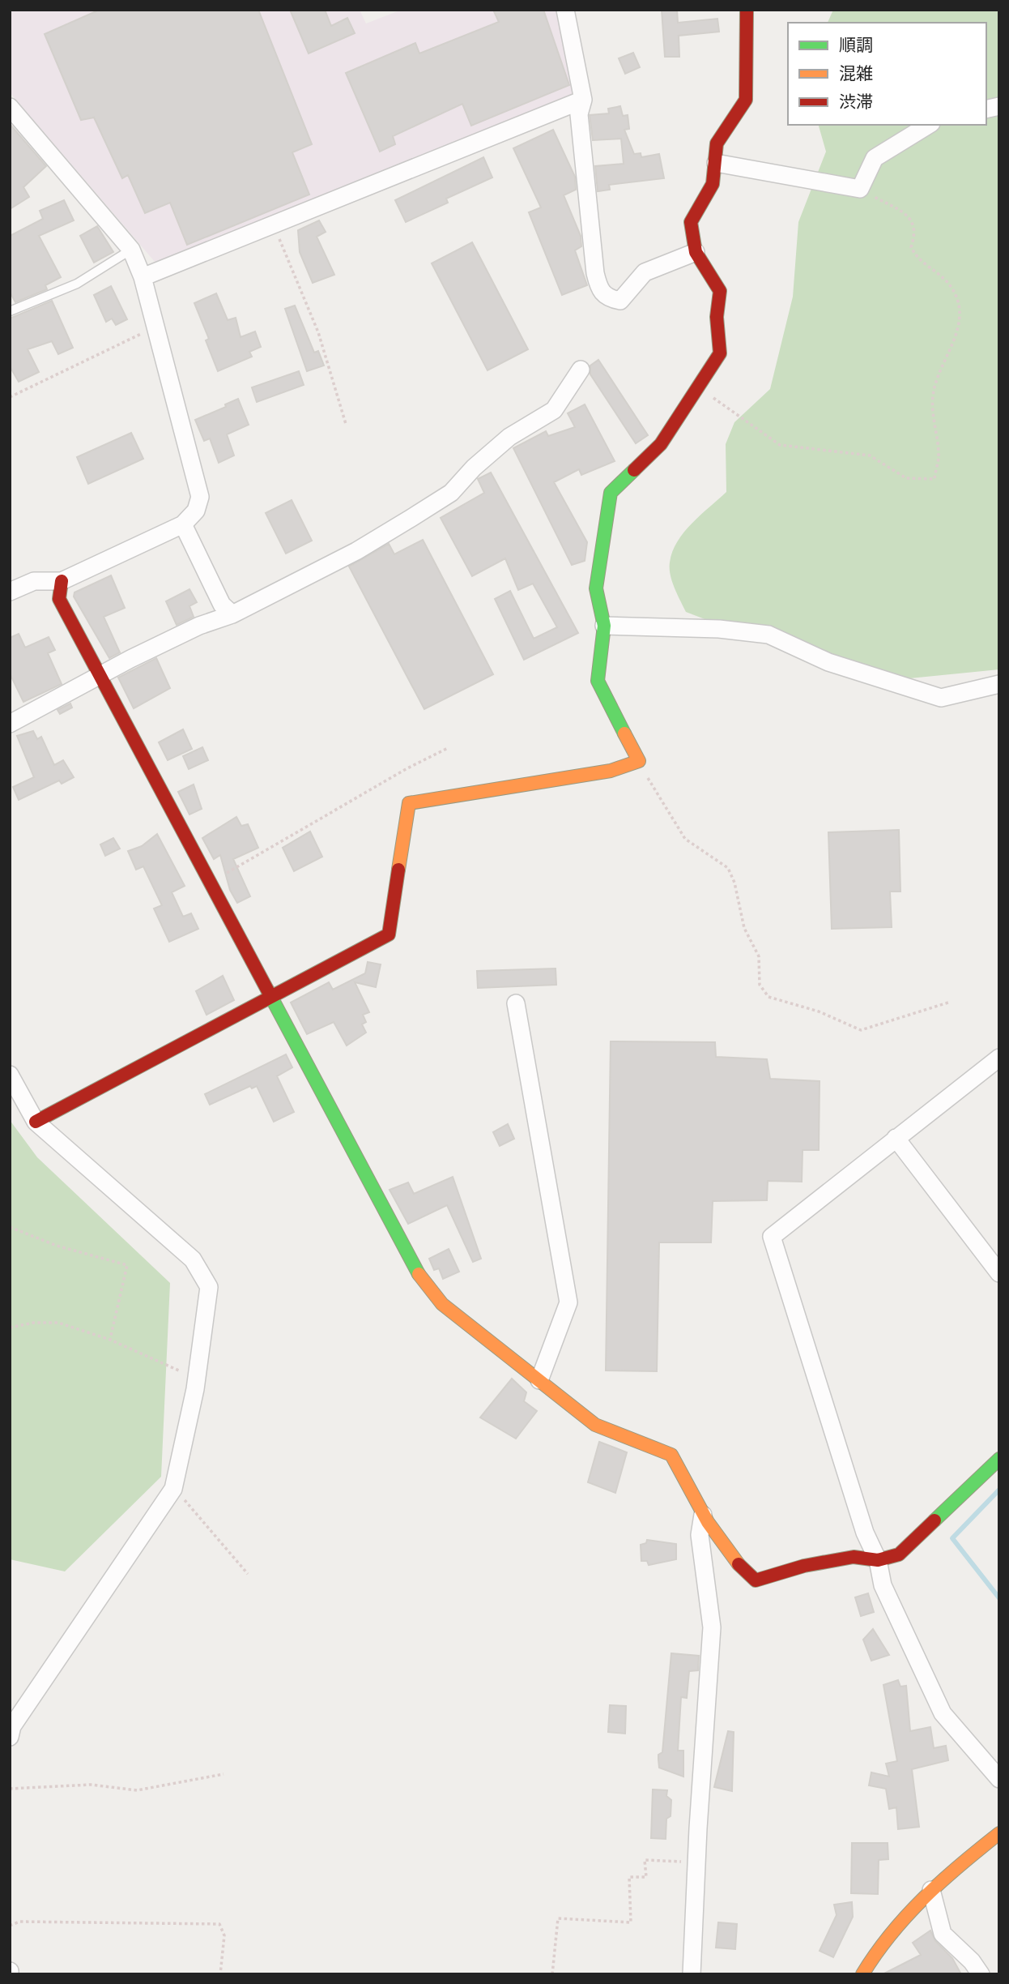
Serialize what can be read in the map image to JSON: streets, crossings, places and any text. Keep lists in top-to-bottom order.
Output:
{
  "legend": ["順調", "混雑", "渋滞"]
}
